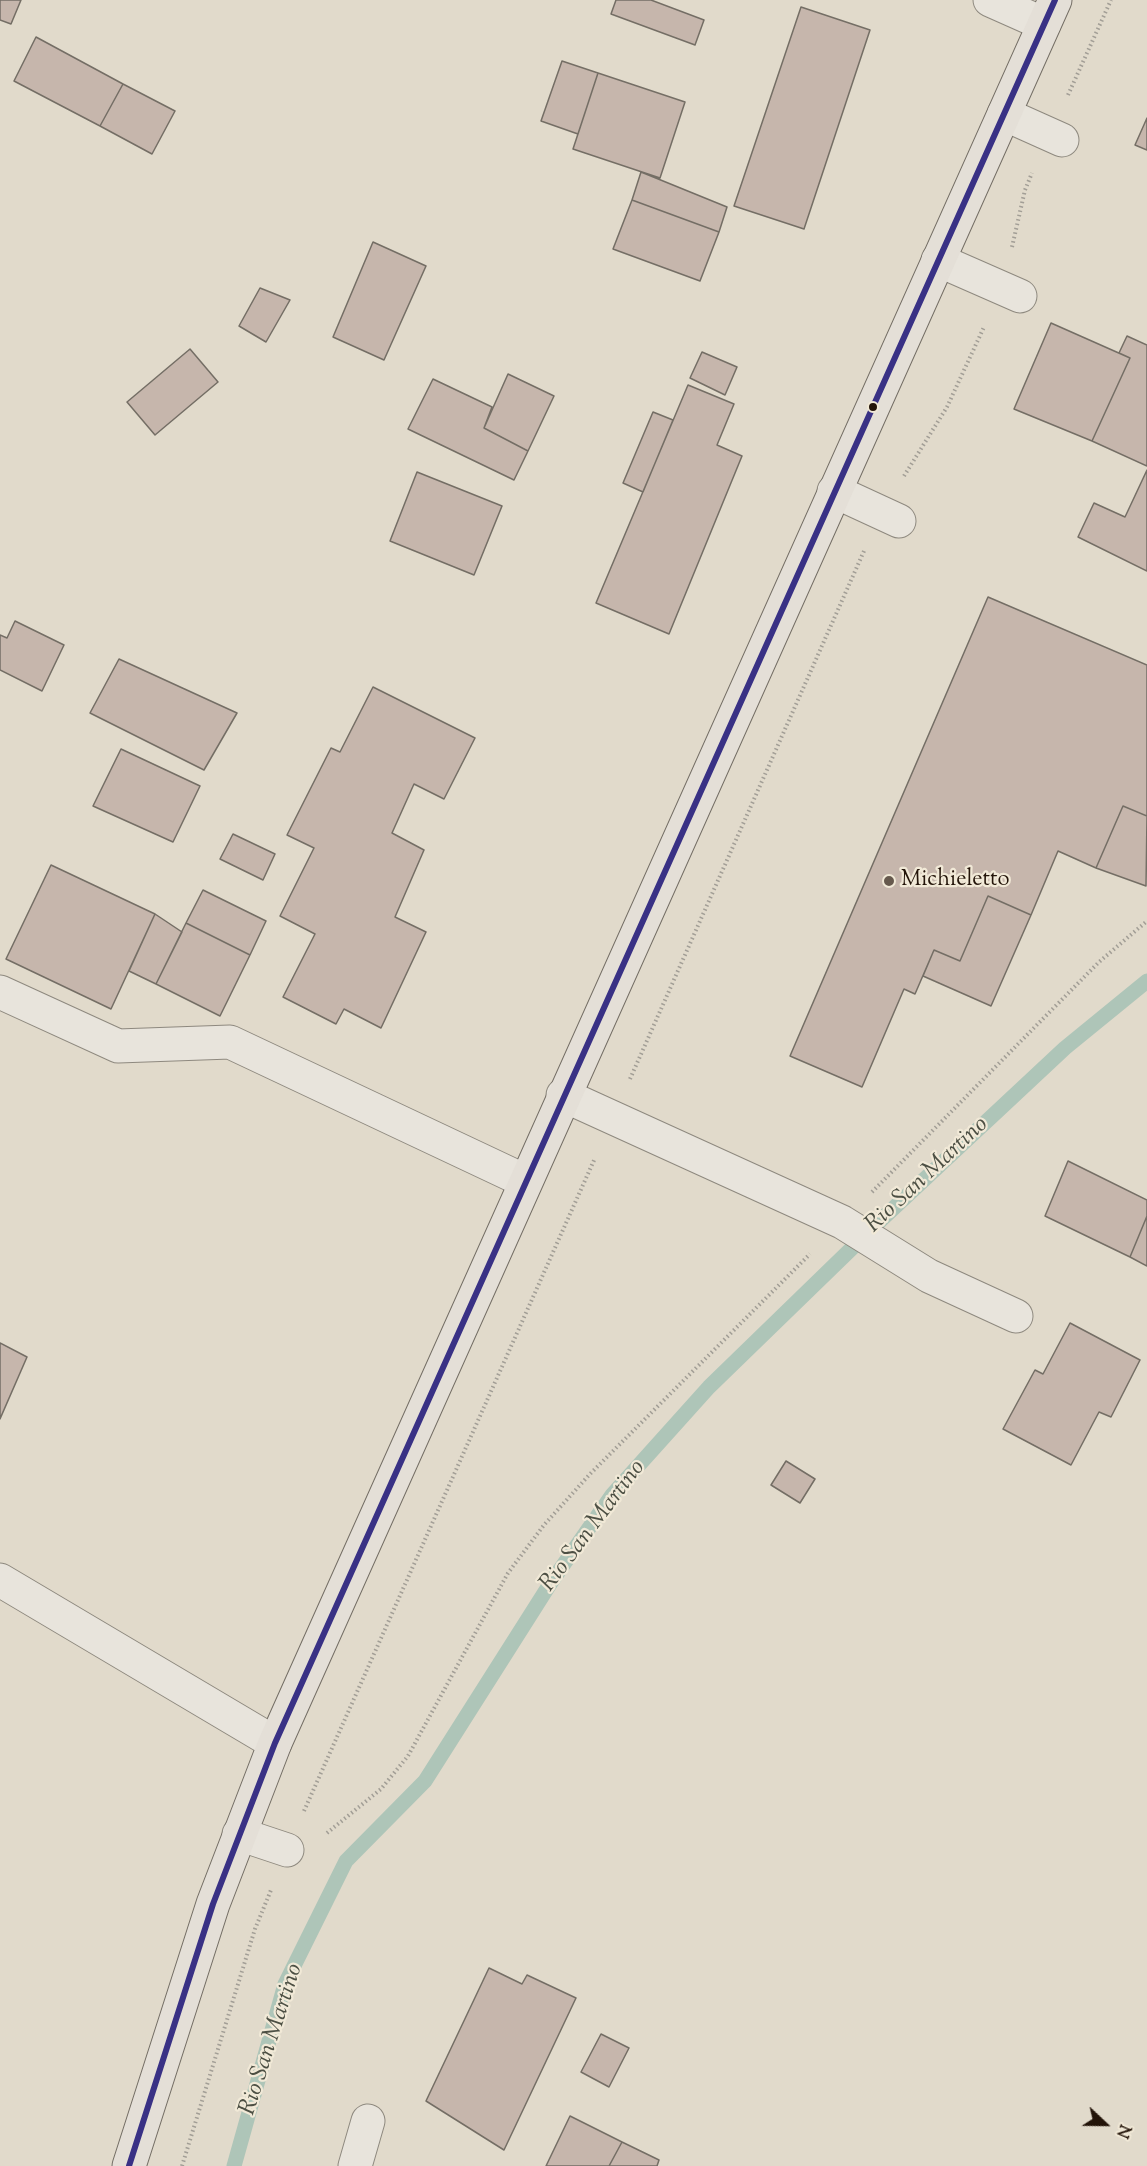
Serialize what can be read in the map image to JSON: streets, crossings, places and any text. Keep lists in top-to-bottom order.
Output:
{
  "water": ["Rio San Martino"],
  "places": ["Michieletto"],
  "north": "right"
}
